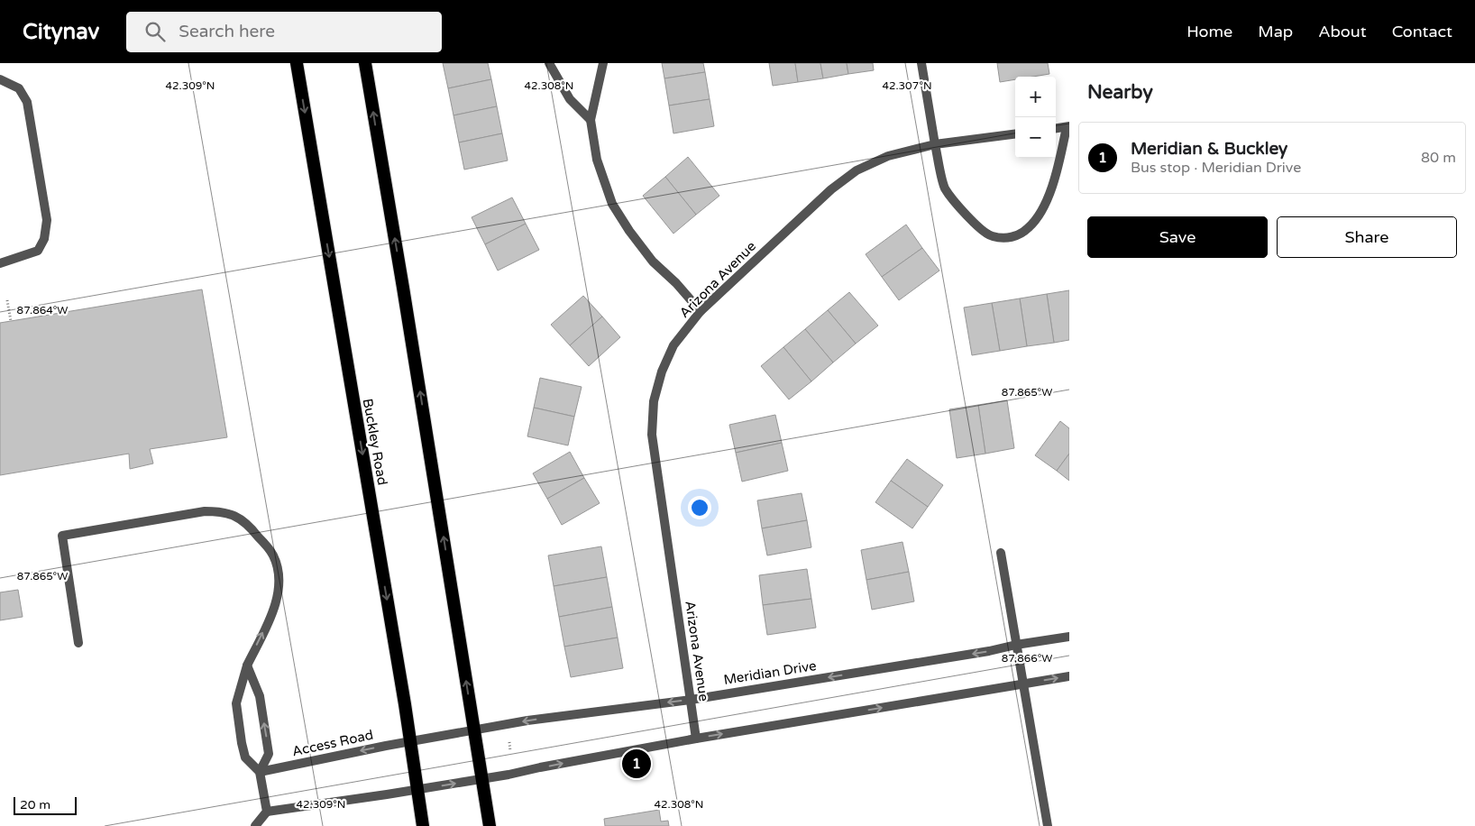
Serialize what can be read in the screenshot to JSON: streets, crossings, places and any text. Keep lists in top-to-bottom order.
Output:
{
  "streets": {
    "highway": ["Buckley Road"],
    "street": ["Arizona Avenue", "Meridian Drive", "Access Road"]
  },
  "crossings": [
    ["Arizona Avenue", "Meridian Drive"],
    ["Buckley Road", "Access Road"],
    ["Meridian Drive", "Access Road"]
  ],
  "scale_bar": "20 m",
  "page": {
    "header": "Citynav",
    "search": "Search here",
    "nav": [
      "Home",
      "Map",
      "About",
      "Contact"
    ],
    "heading": "Nearby",
    "map_buttons": ["+", "−"],
    "list": [
      {
        "mark": "1",
        "name": "Meridian & Buckley",
        "note": "Bus stop · Meridian Drive",
        "value": "80 m"
      }
    ],
    "buttons": ["Save", "Share"],
    "pins": "1",
    "scale": "20 m"
  },
  "coordinates": [
    "42.309°N",
    "42.308°N",
    "42.307°N",
    "87.864°W",
    "87.865°W",
    "87.866°W"
  ]
}
